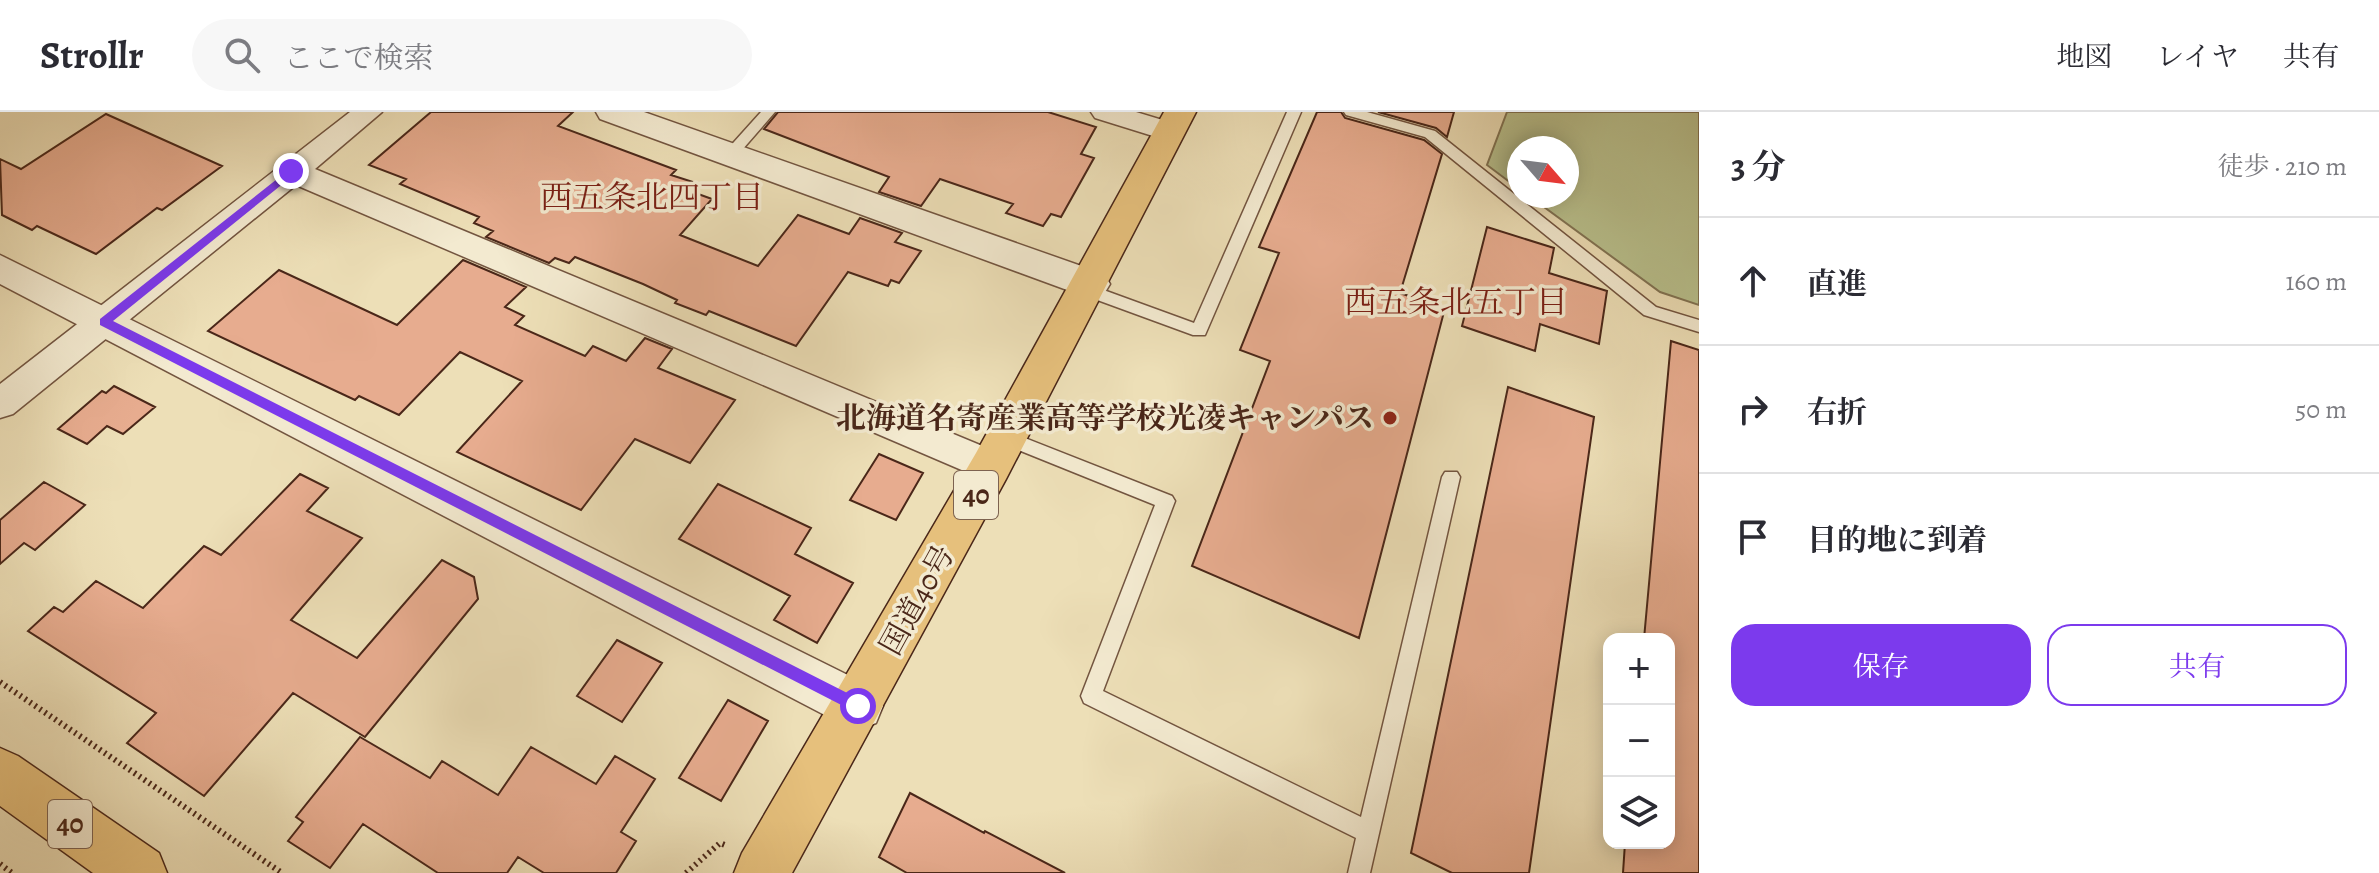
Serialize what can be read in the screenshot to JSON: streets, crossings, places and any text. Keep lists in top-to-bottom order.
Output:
{
  "streets": {
    "highway": ["40", "国道40号"]
  },
  "districts": ["西五条北四丁目", "西五条北五丁目"],
  "places": ["北海道名寄産業高等学校光凌キャンパス"],
  "north": "bottom right",
  "page": {
    "header": "Strollr",
    "search": "ここで検索",
    "nav": ["地図", "レイヤ", "共有"],
    "heading": ["3 分", "徒歩 · 210 m"],
    "list": [
      ["直進", "160 m"],
      ["右折", "50 m"],
      "目的地に到着"
    ],
    "buttons": ["保存", "共有"],
    "map_buttons": ["+", "−"]
  }
}
